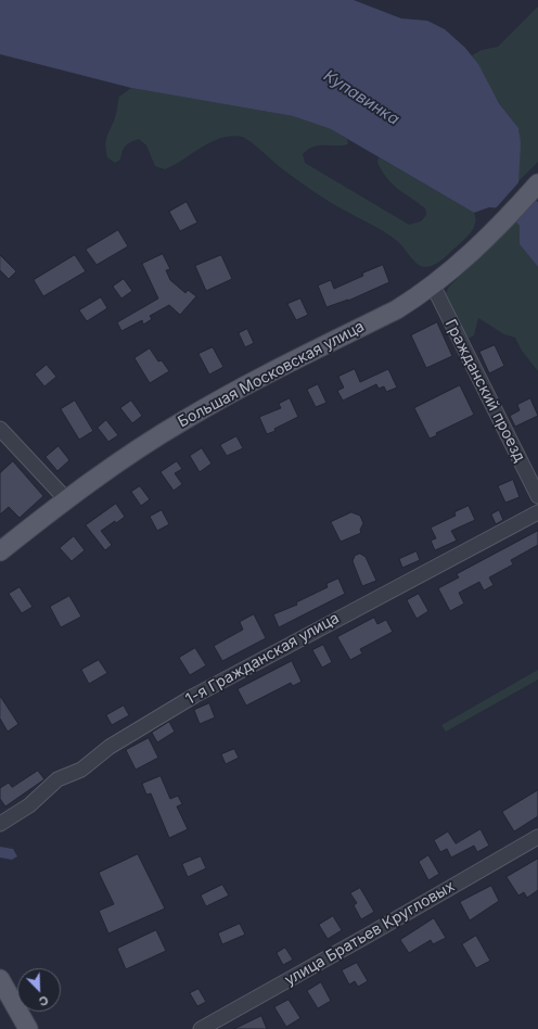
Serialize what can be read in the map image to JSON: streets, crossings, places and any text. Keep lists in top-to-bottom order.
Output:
{
  "streets": {
    "main road": ["Большая Московская улица"],
    "street": ["Гражданский проезд", "1-я Гражданская улица", "улица Братьев Кругловых"]
  },
  "crossings": [
    ["Большая Московская улица", "Гражданский проезд"]
  ],
  "water": ["Купавинка"],
  "north": "bottom right"
}
